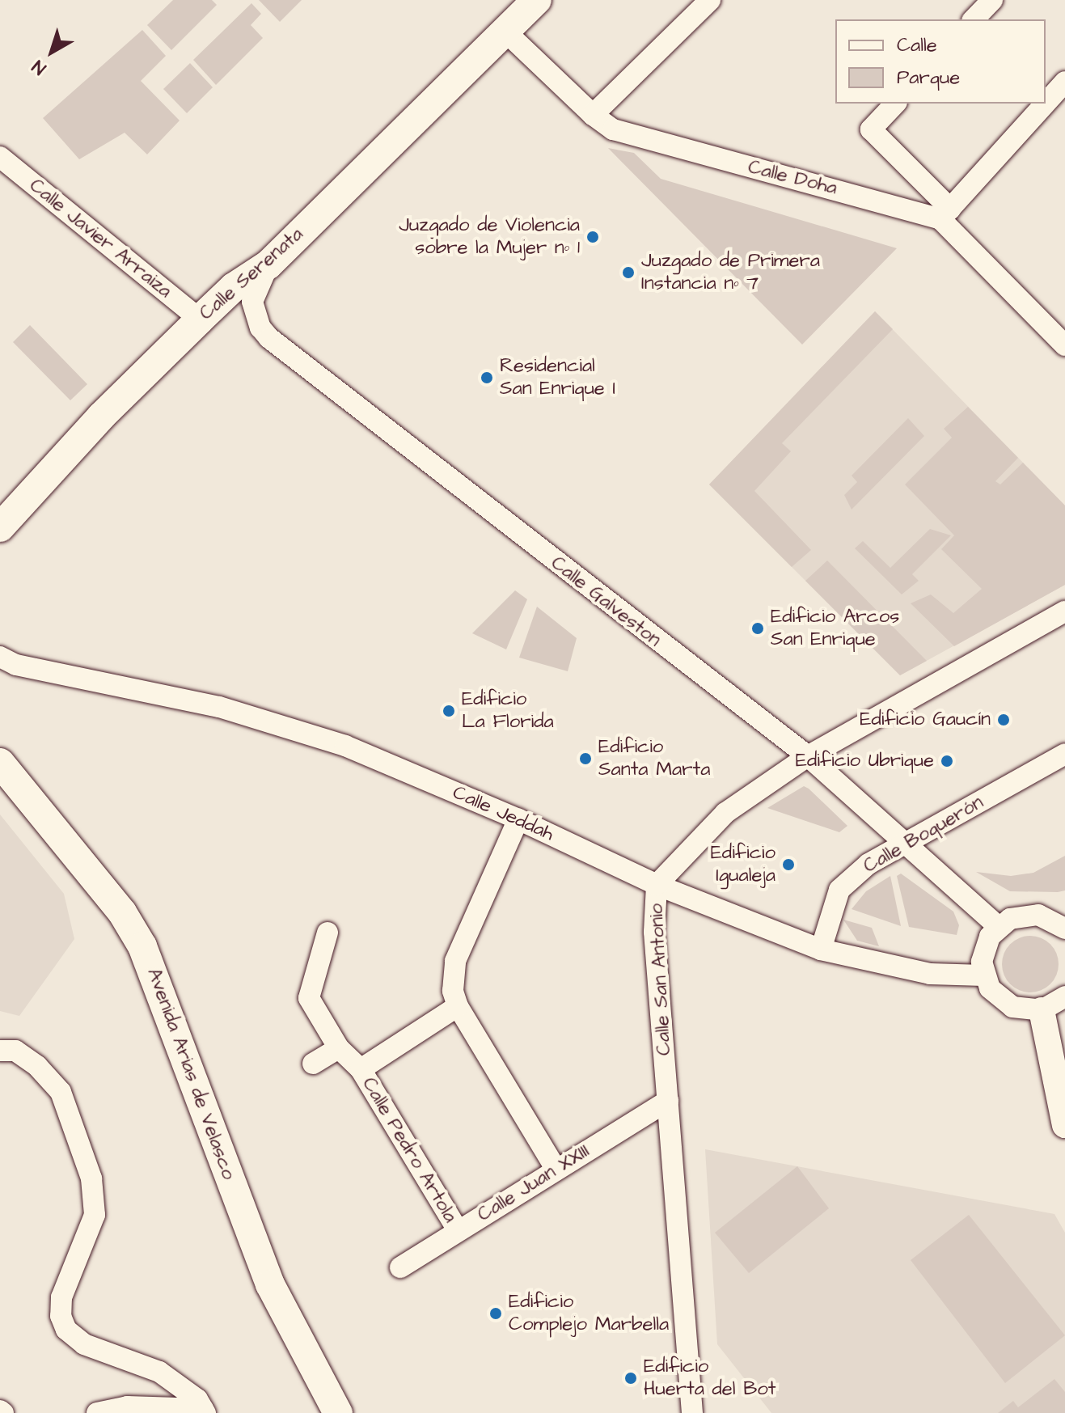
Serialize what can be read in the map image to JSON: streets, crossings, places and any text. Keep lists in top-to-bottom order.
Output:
{
  "streets": {
    "main road": ["Calle Serenata", "Avenida Arias de Velasco"],
    "street": [
      "Calle Doha",
      "Calle Javier Arraiza",
      "Calle Galveston",
      "Calle Jeddah",
      "Calle Boquerón",
      "Calle San Antonio",
      "Calle Pedro Artola",
      "Calle Juan XXIII"
    ]
  },
  "crossings": [
    ["Calle Doha", "Calle Serenata"],
    ["Calle Javier Arraiza", "Calle Serenata"],
    ["Calle Serenata", "Calle Galveston"],
    ["Calle Galveston", "Calle Boquerón"],
    ["Calle Galveston", "Calle San Antonio"],
    ["Calle Jeddah", "Calle Boquerón"],
    ["Calle Jeddah", "Calle San Antonio"],
    ["Calle San Antonio", "Calle Juan XXIII"],
    ["Calle Pedro Artola", "Calle Juan XXIII"]
  ],
  "places": [
    "Juzgado de Violencia sobre la Mujer nº 1",
    "Juzgado de Primera Instancia nº 7",
    "Residencial San Enrique I",
    "Edificio Arcos San Enrique",
    "Edificio La Florida",
    "Edificio Gaucín",
    "Edificio Santa Marta",
    "Edificio Ubrique",
    "Edificio Igualeja",
    "Edificio Complejo Marbella",
    "Edificio Huerta del Bot"
  ],
  "legend": ["Calle", "Parque"],
  "north": "bottom left"
}
